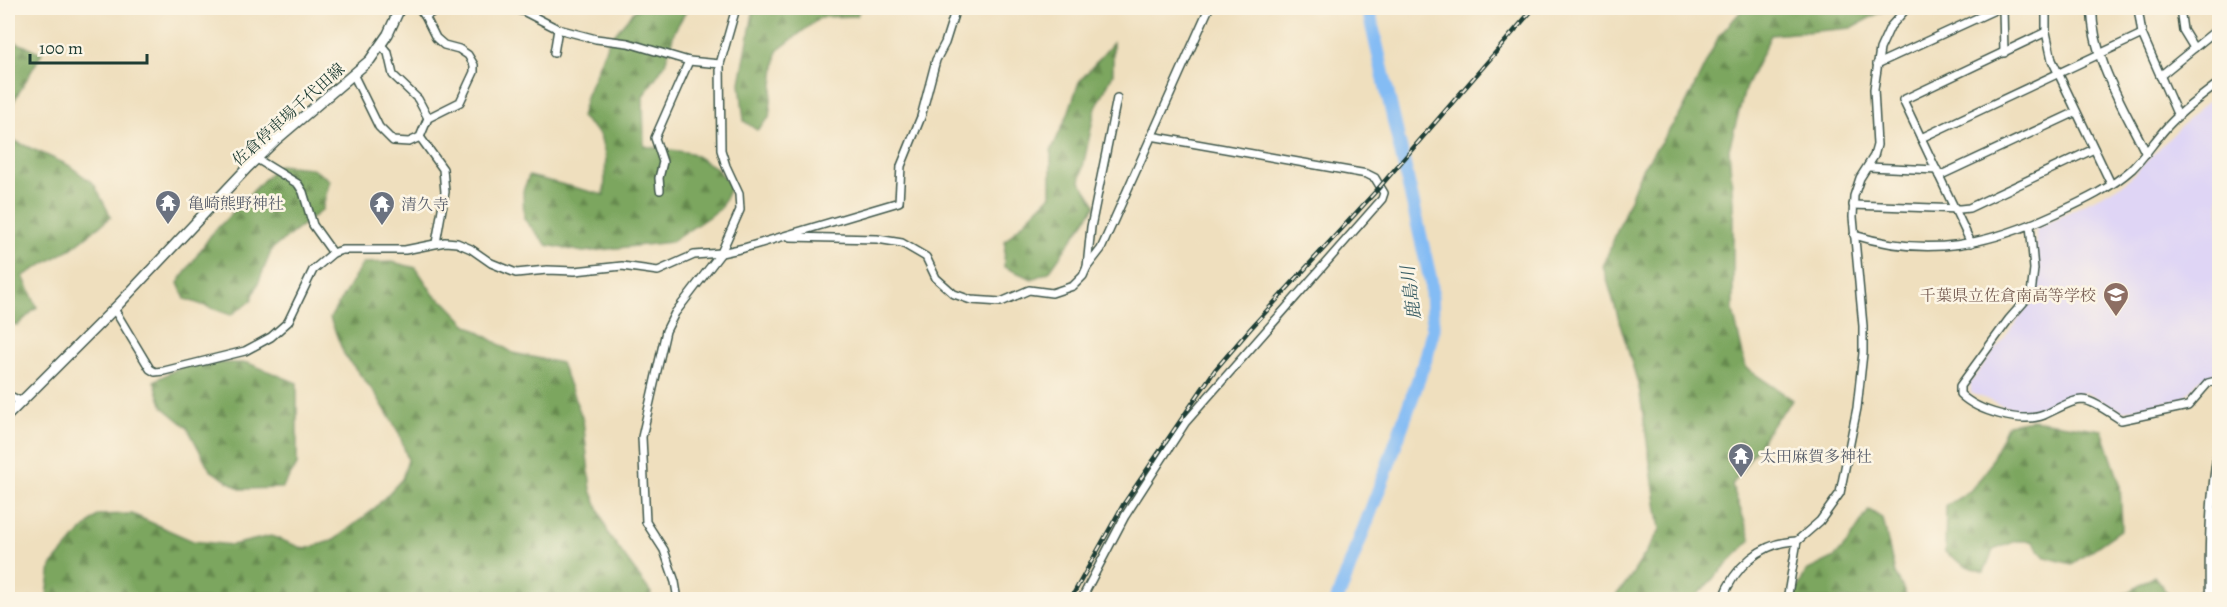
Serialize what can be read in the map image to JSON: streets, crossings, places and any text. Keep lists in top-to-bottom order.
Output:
{
  "streets": {
    "main road": ["佐倉停車場千代田線"]
  },
  "water": ["鹿島川"],
  "places": {
    "temple": ["亀崎熊野神社", "清久寺", "太田麻賀多神社"],
    "school or university": ["千葉県立佐倉南高等学校"]
  },
  "scale_bar": "100 m"
}
